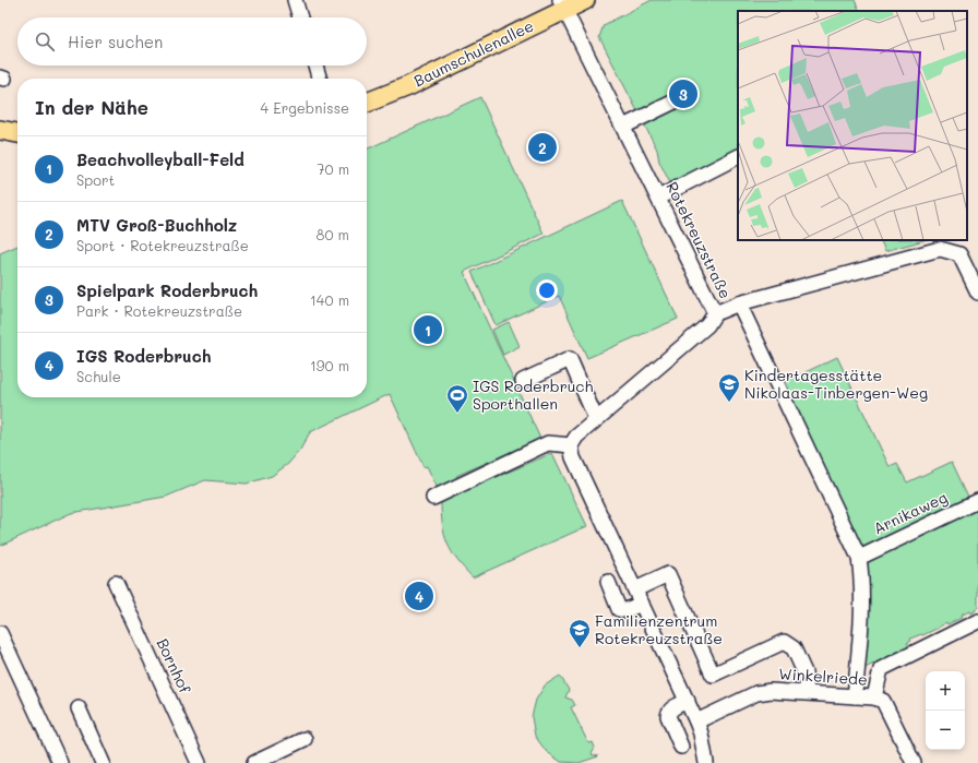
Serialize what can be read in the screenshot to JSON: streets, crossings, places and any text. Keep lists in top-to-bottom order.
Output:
{
  "streets": {
    "main road": ["Baumschulenallee"],
    "street": [
      "Rotekreuzstraße",
      "Arnikaweg",
      "Bornhof",
      "Winkelriede"
    ]
  },
  "crossings": [
    ["Baumschulenallee", "Rotekreuzstraße"]
  ],
  "places": {
    "school or university": ["Kindertagesstätte Nikolaas-Tinbergen-Weg", "Familienzentrum Rotekreuzstraße"],
    "sports": ["IGS Roderbruch Sporthallen"]
  },
  "page": {
    "search": "Hier suchen",
    "pins": [
      "3",
      "2",
      "1",
      "4"
    ],
    "heading": ["In der Nähe", "4 Ergebnisse"],
    "list": [
      {
        "mark": "1",
        "name": "Beachvolleyball-Feld",
        "note": "Sport",
        "value": "70 m"
      },
      {
        "mark": "2",
        "name": "MTV Groß-Buchholz",
        "note": "Sport · Rotekreuzstraße",
        "value": "80 m"
      },
      {
        "mark": "3",
        "name": "Spielpark Roderbruch",
        "note": "Park · Rotekreuzstraße",
        "value": "140 m"
      },
      {
        "mark": "4",
        "name": "IGS Roderbruch",
        "note": "Schule",
        "value": "190 m"
      }
    ],
    "map_buttons": ["+", "−"]
  }
}
